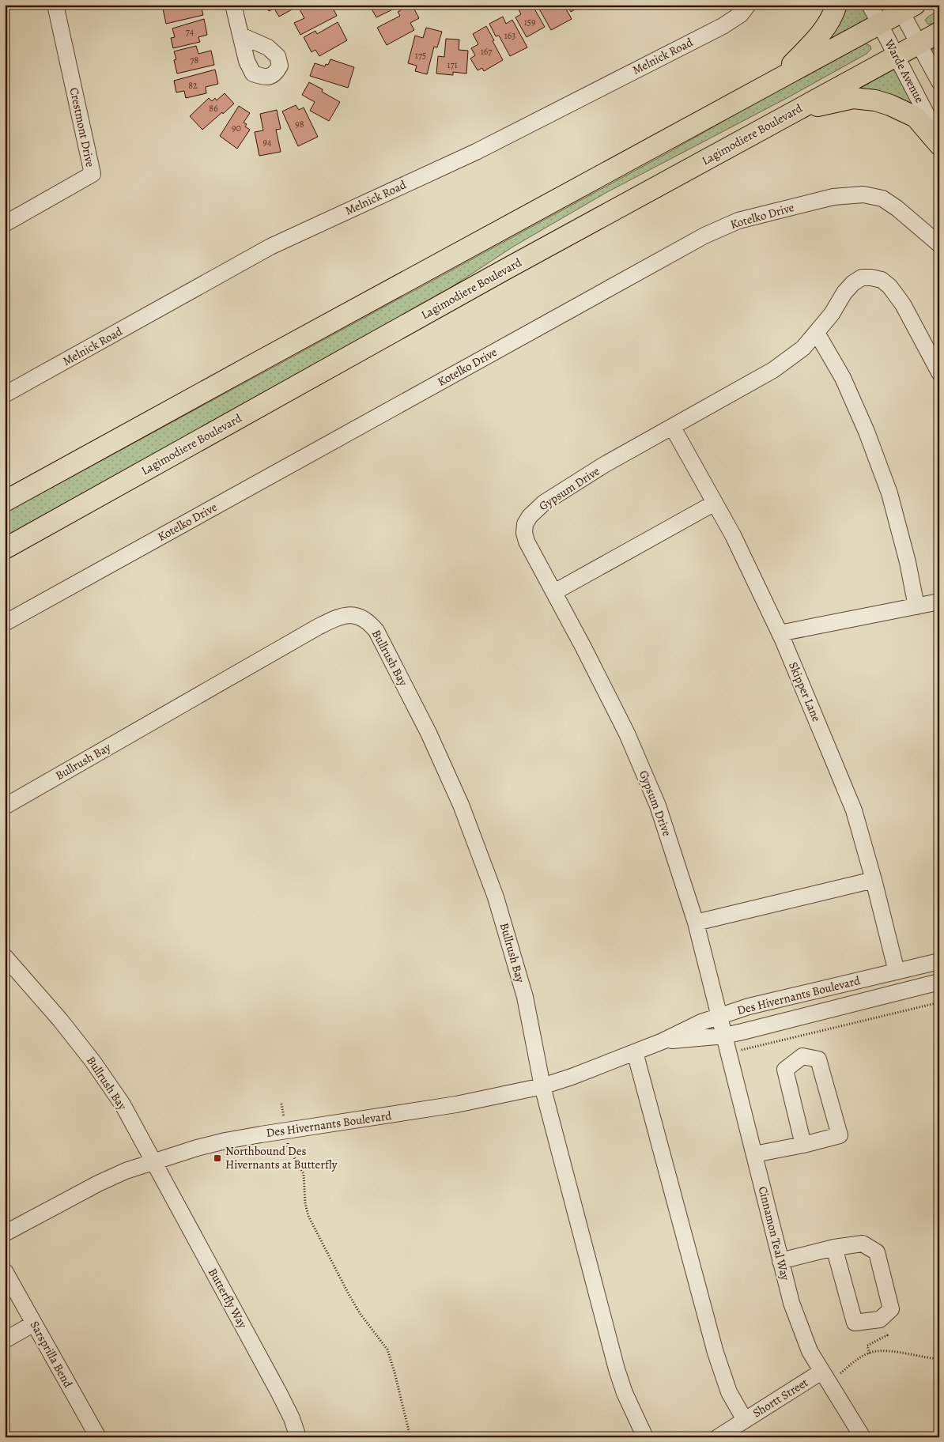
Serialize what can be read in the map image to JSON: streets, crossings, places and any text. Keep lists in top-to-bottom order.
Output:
{
  "streets": {
    "main road": ["Lagimodiere Boulevard"],
    "street": [
      "Melnick Road",
      "Warde Avenue",
      "Crestmont Drive",
      "Kotelko Drive",
      "Gypsum Drive",
      "Bullrush Bay",
      "Skipper Lane",
      "Des Hivernants Boulevard",
      "Cinnamon Teal Way",
      "Butterfly Way",
      "Sarsprilla Bend",
      "Shortt Street"
    ]
  },
  "crossings": [
    ["Warde Avenue", "Lagimodiere Boulevard"],
    ["Gypsum Drive", "Skipper Lane"],
    ["Gypsum Drive", "Des Hivernants Boulevard"],
    ["Gypsum Drive", "Cinnamon Teal Way"],
    ["Bullrush Bay", "Des Hivernants Boulevard"],
    ["Bullrush Bay", "Butterfly Way"],
    ["Skipper Lane", "Des Hivernants Boulevard"],
    ["Des Hivernants Boulevard", "Cinnamon Teal Way"],
    ["Des Hivernants Boulevard", "Butterfly Way"],
    ["Cinnamon Teal Way", "Shortt Street"]
  ],
  "places": {
    "transit": ["Northbound Des Hivernants at Butterfly"]
  },
  "house_numbers": [
    "159",
    "74",
    "163",
    "167",
    "175",
    "78",
    "171",
    "82",
    "86",
    "98",
    "90",
    "94"
  ]
}
